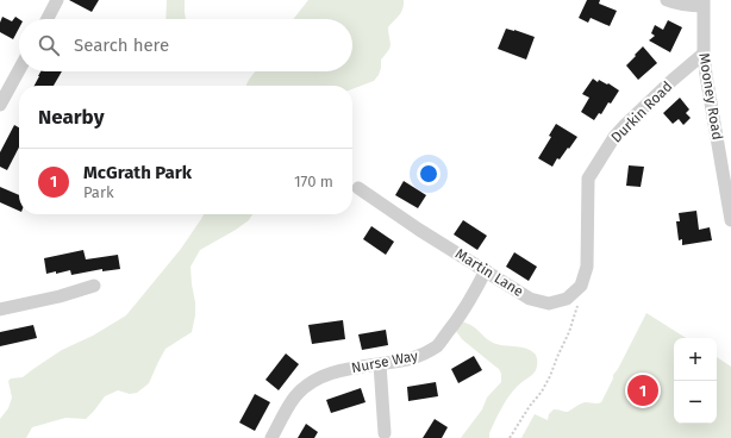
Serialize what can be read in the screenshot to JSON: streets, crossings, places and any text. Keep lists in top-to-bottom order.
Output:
{
  "streets": {
    "street": [
      "Mooney Road",
      "Durkin Road",
      "Martin Lane",
      "Nurse Way"
    ]
  },
  "crossings": [
    ["Mooney Road", "Durkin Road"],
    ["Durkin Road", "Martin Lane"],
    ["Martin Lane", "Nurse Way"]
  ],
  "page": {
    "search": "Search here",
    "heading": "Nearby",
    "list": [
      {
        "mark": "1",
        "name": "McGrath Park",
        "note": "Park",
        "value": "170 m"
      }
    ],
    "map_buttons": ["+", "−"],
    "pins": "1"
  }
}
